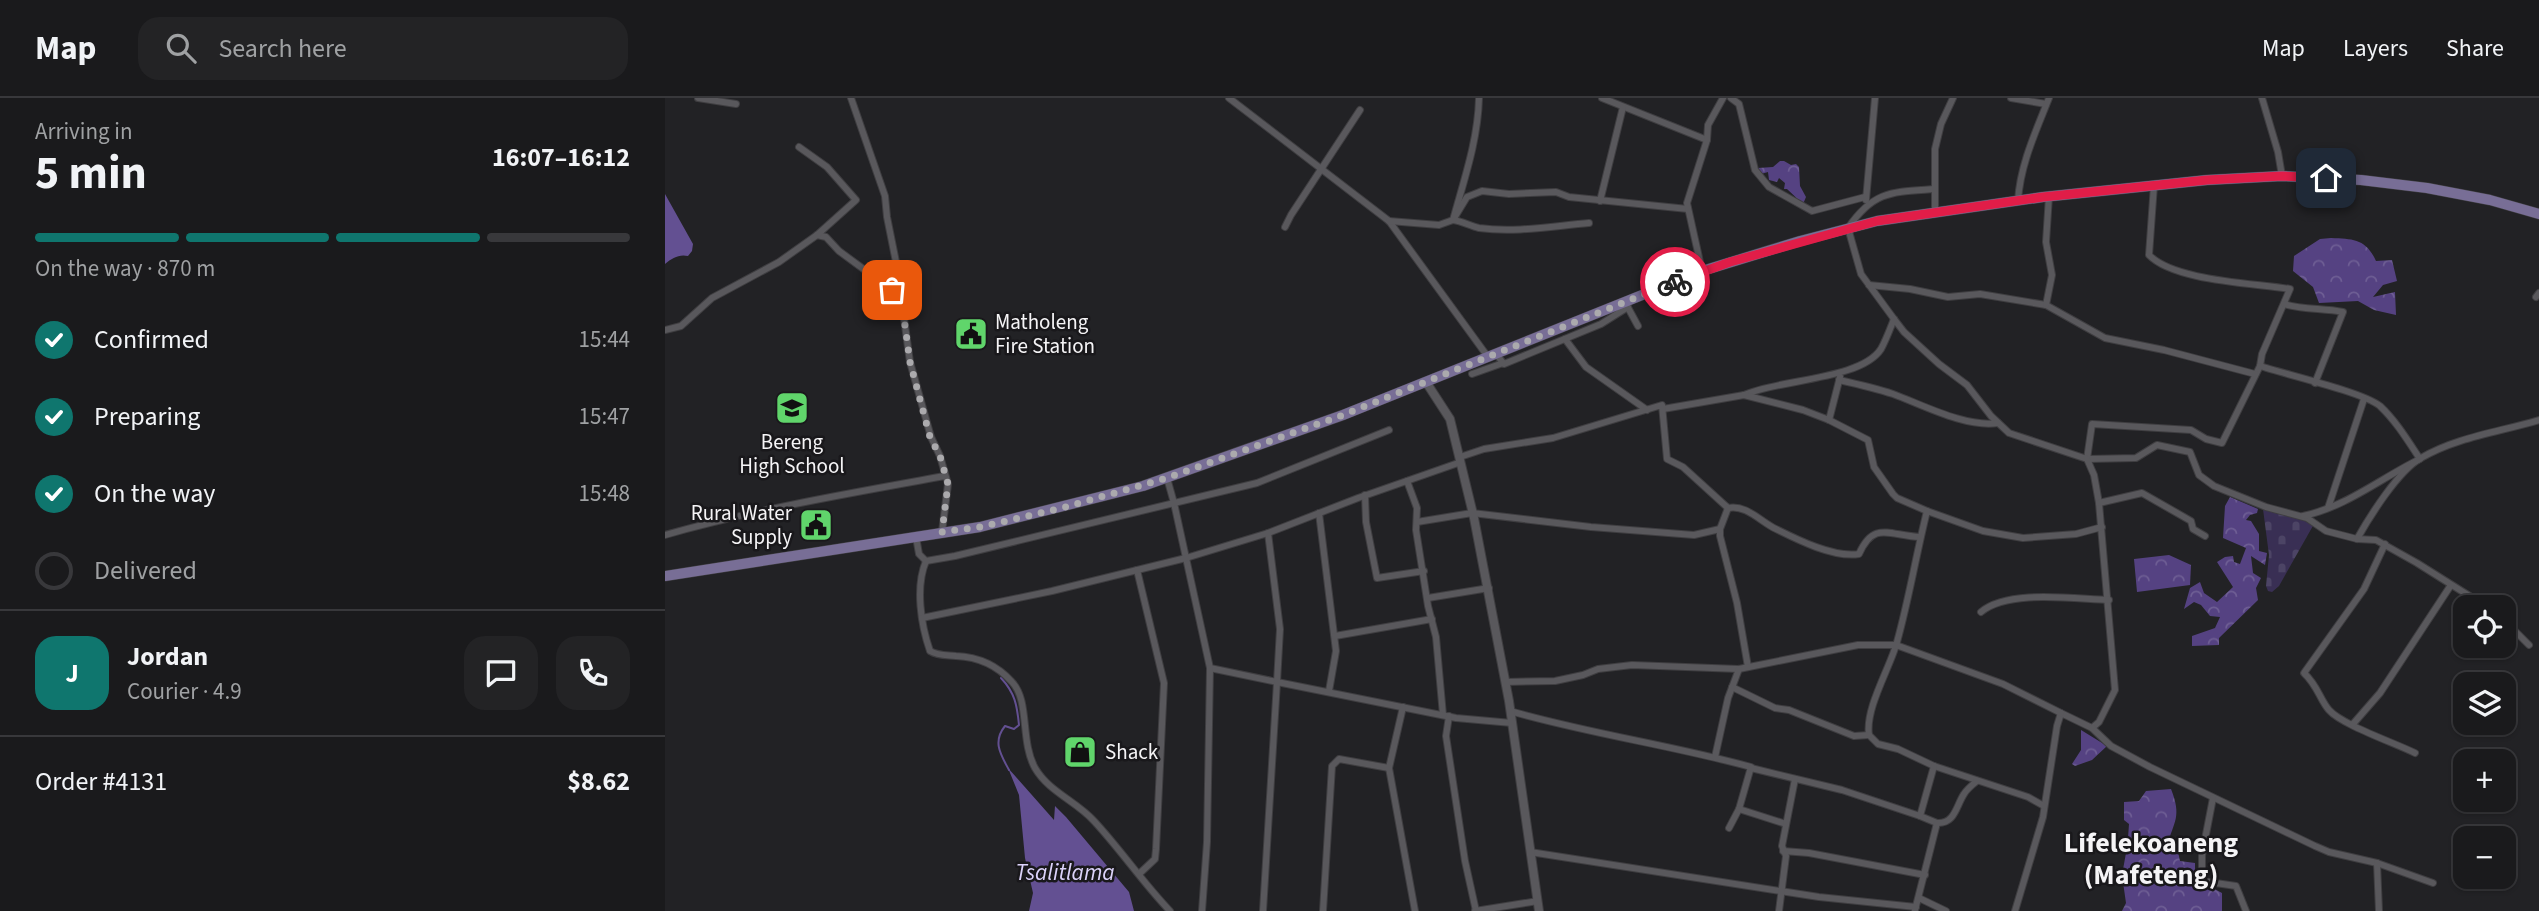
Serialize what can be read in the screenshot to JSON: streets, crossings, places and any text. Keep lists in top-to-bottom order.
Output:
{
  "districts": ["Lifelekoaneng (Mafeteng)"],
  "water": ["Tsalitlama"],
  "places": {
    "public building": ["Matholeng Fire Station", "Rural Water Supply"],
    "school or university": ["Bereng High School"],
    "shop": ["Shack"]
  },
  "page": {
    "header": "Map",
    "search": "Search here",
    "nav": ["Map", "Layers", "Share"],
    "heading": ["5 min", "Arriving in", "16:07–16:12"],
    "panel": [
      "Jordan",
      "Courier · 4.9",
      "Order #4131",
      "$8.62"
    ],
    "bar": "On the way · 870 m",
    "list": [
      ["Confirmed", "15:44"],
      ["Preparing", "15:47"],
      ["On the way", "15:48"],
      "Delivered"
    ],
    "map_buttons": ["+", "−"],
    "round": "J"
  }
}
